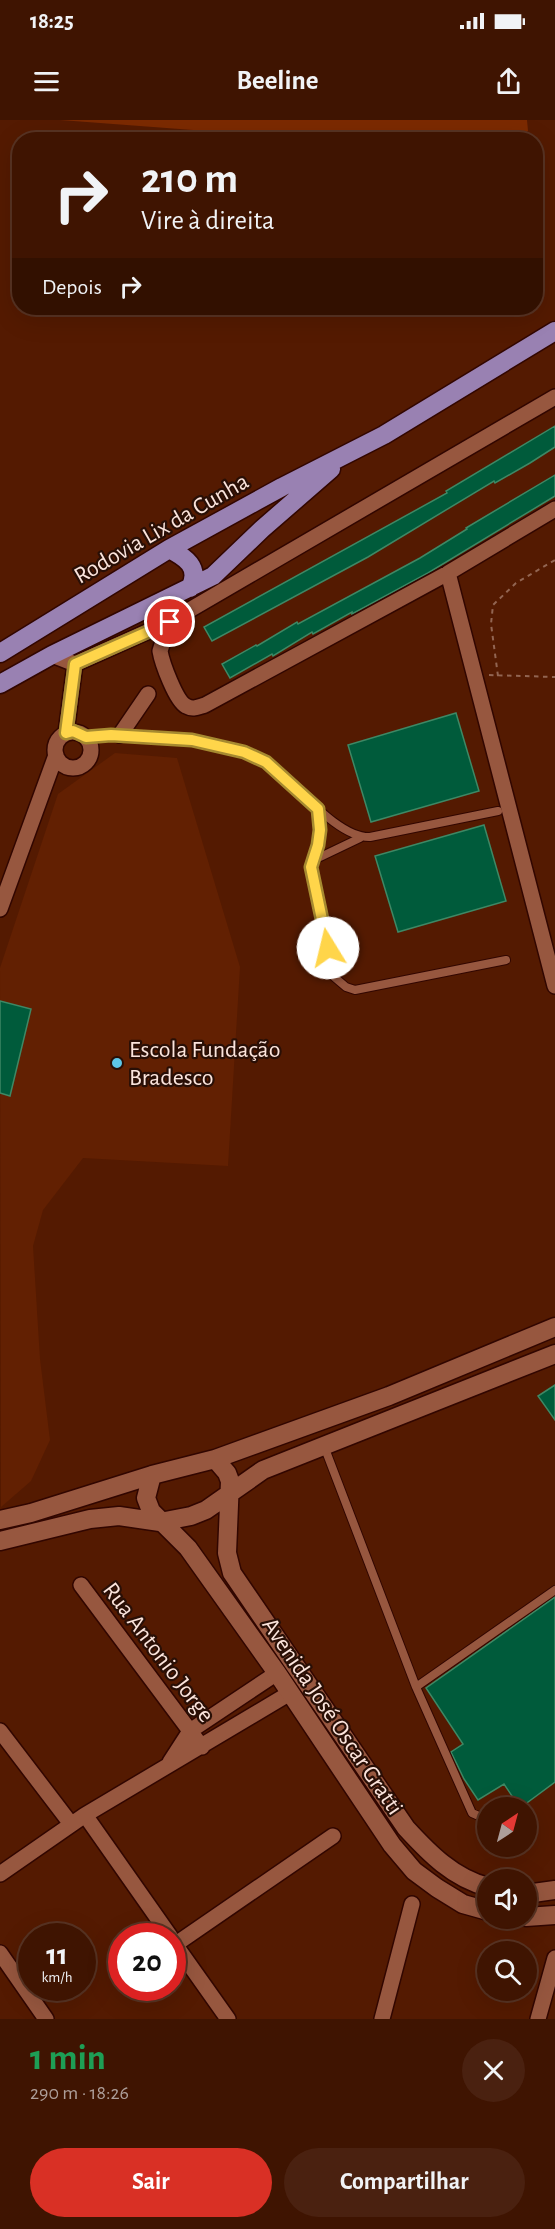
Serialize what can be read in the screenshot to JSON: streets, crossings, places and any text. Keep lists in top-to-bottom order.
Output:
{
  "streets": {
    "main road": ["Rodovia Lix da Cunha", "Avenida José Oscar Gratti"],
    "street": ["Rua Antonio Jorge"]
  },
  "places": ["Escola Fundação Bradesco"],
  "north": "top right",
  "page": {
    "status": "18:25",
    "header": "Beeline",
    "turn": ["210 m", "Vire à direita"],
    "then": "Depois",
    "speed": "11 km/h",
    "limit": "20",
    "heading": ["1 min", "290 m · 18:26"],
    "buttons": ["Sair", "Compartilhar"]
  }
}
